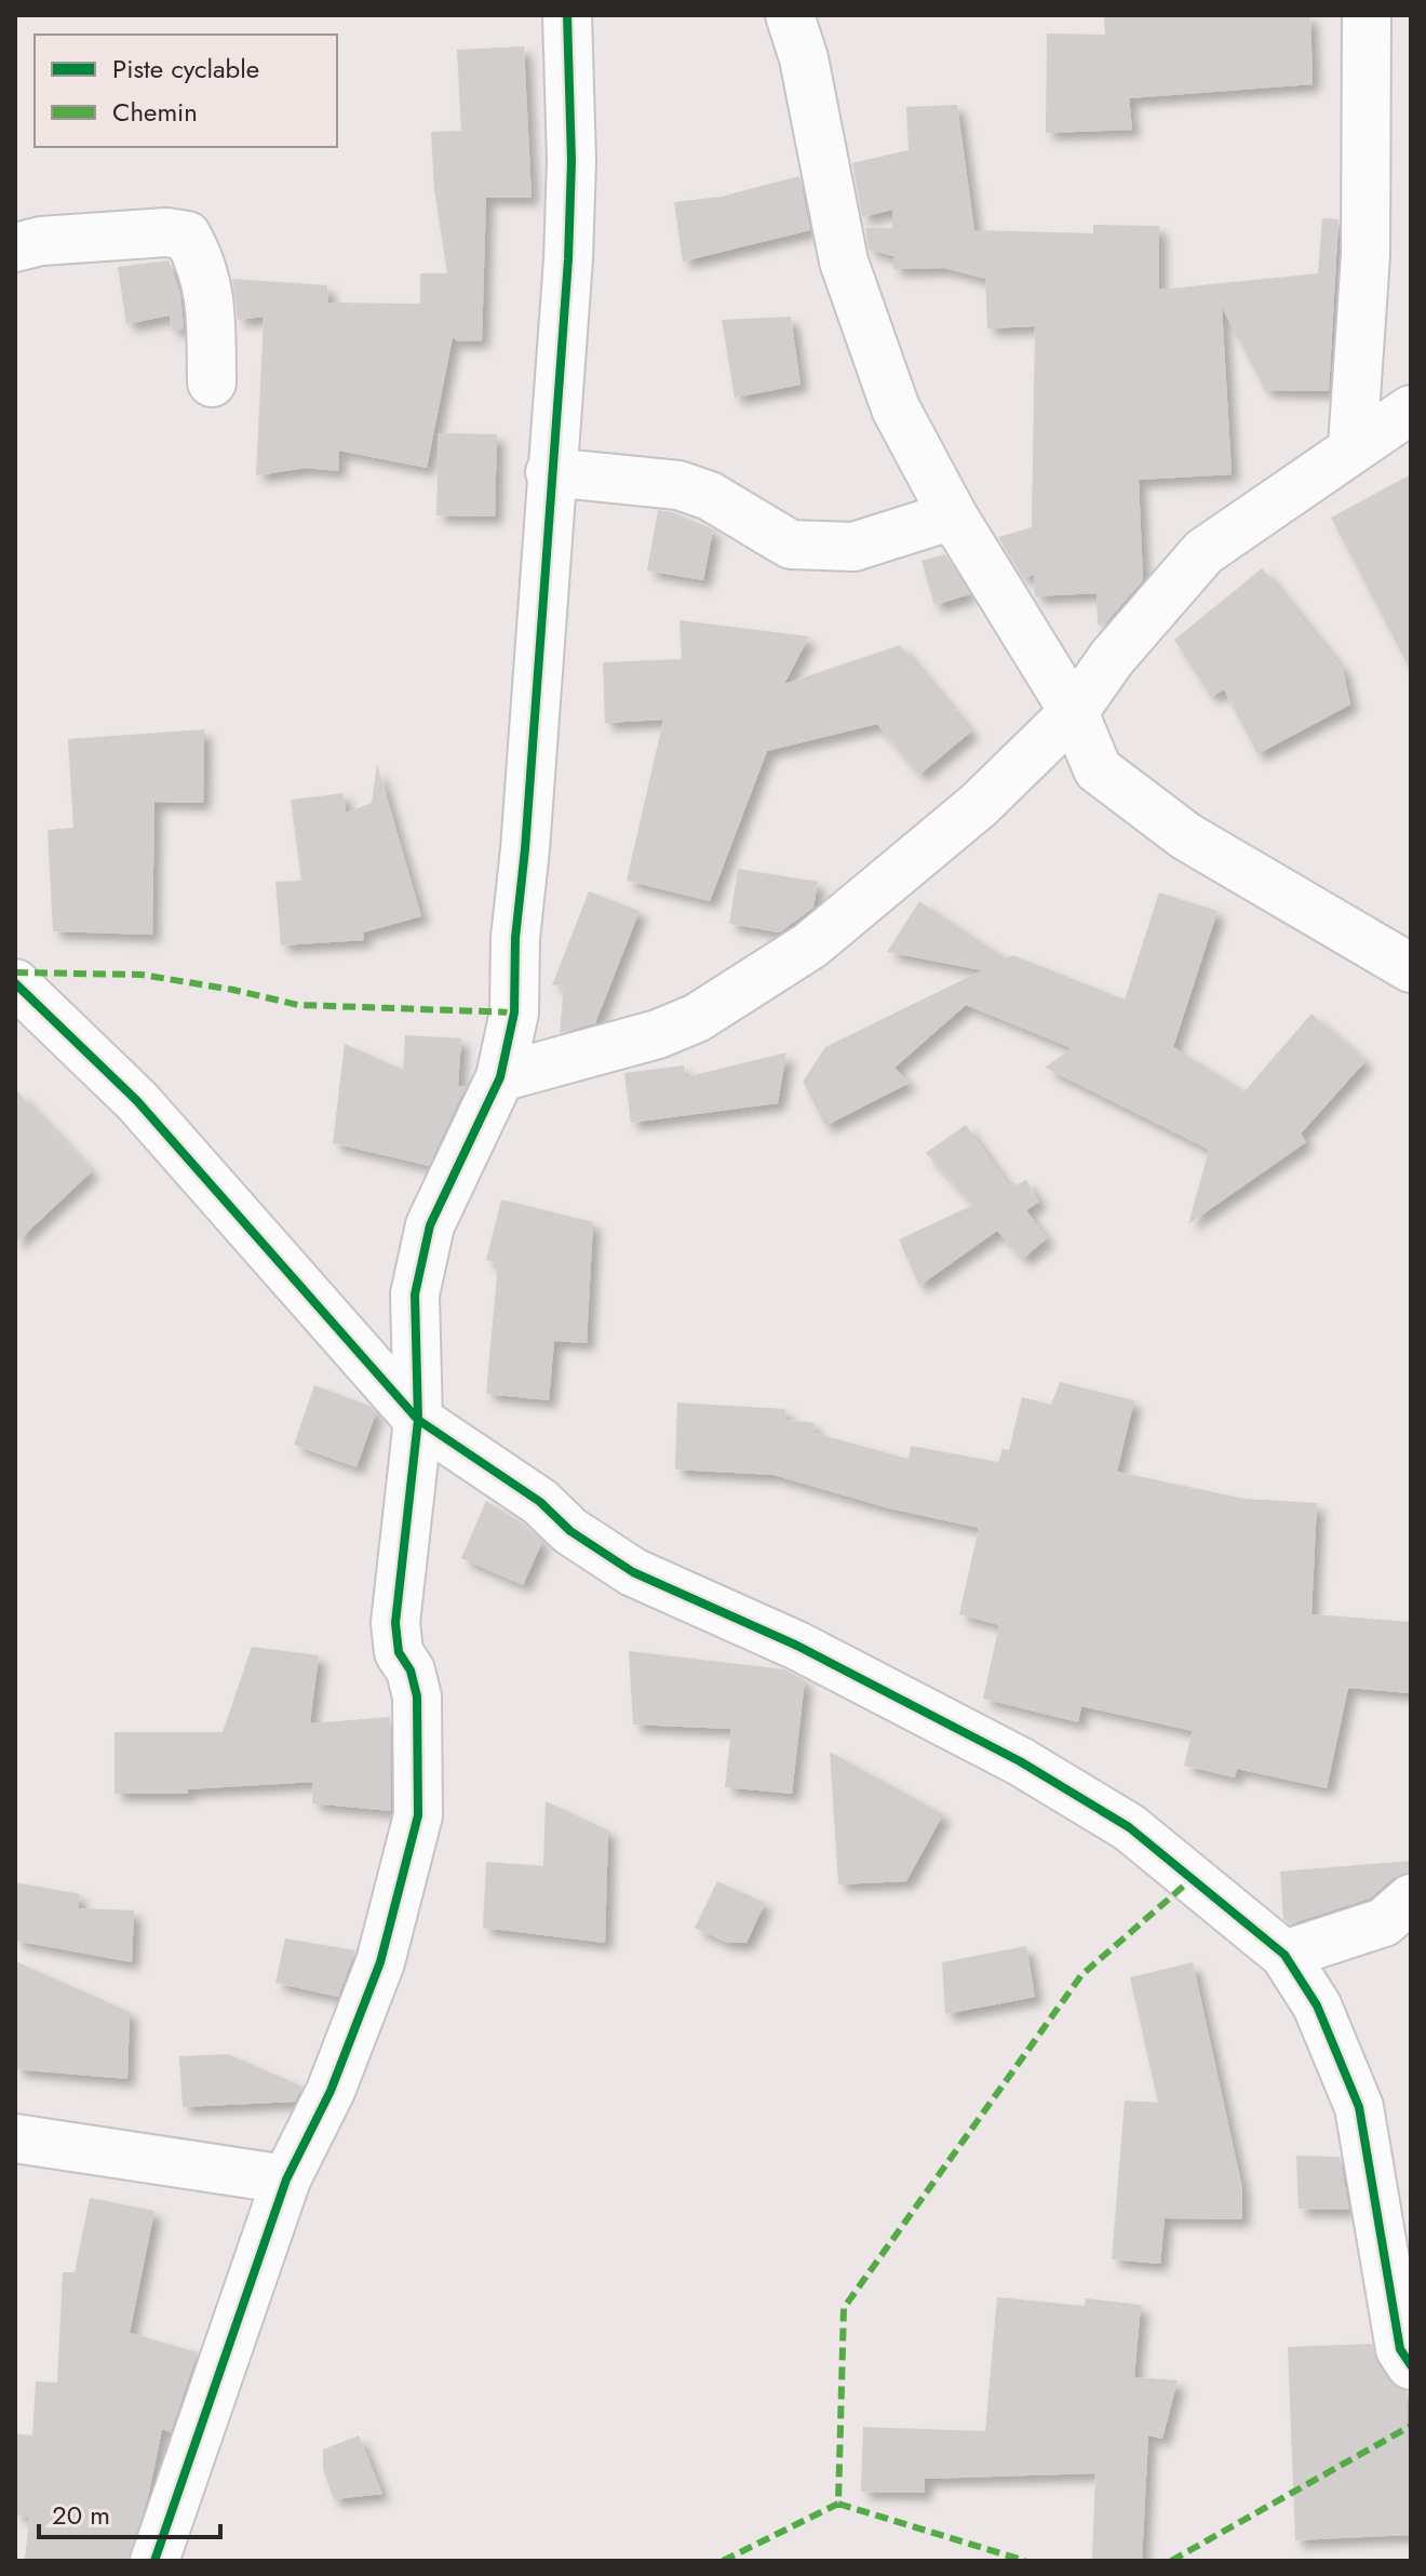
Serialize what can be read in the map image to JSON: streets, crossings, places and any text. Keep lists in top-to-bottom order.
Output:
{
  "legend": ["Piste cyclable", "Chemin"],
  "scale_bar": "20 m"
}
